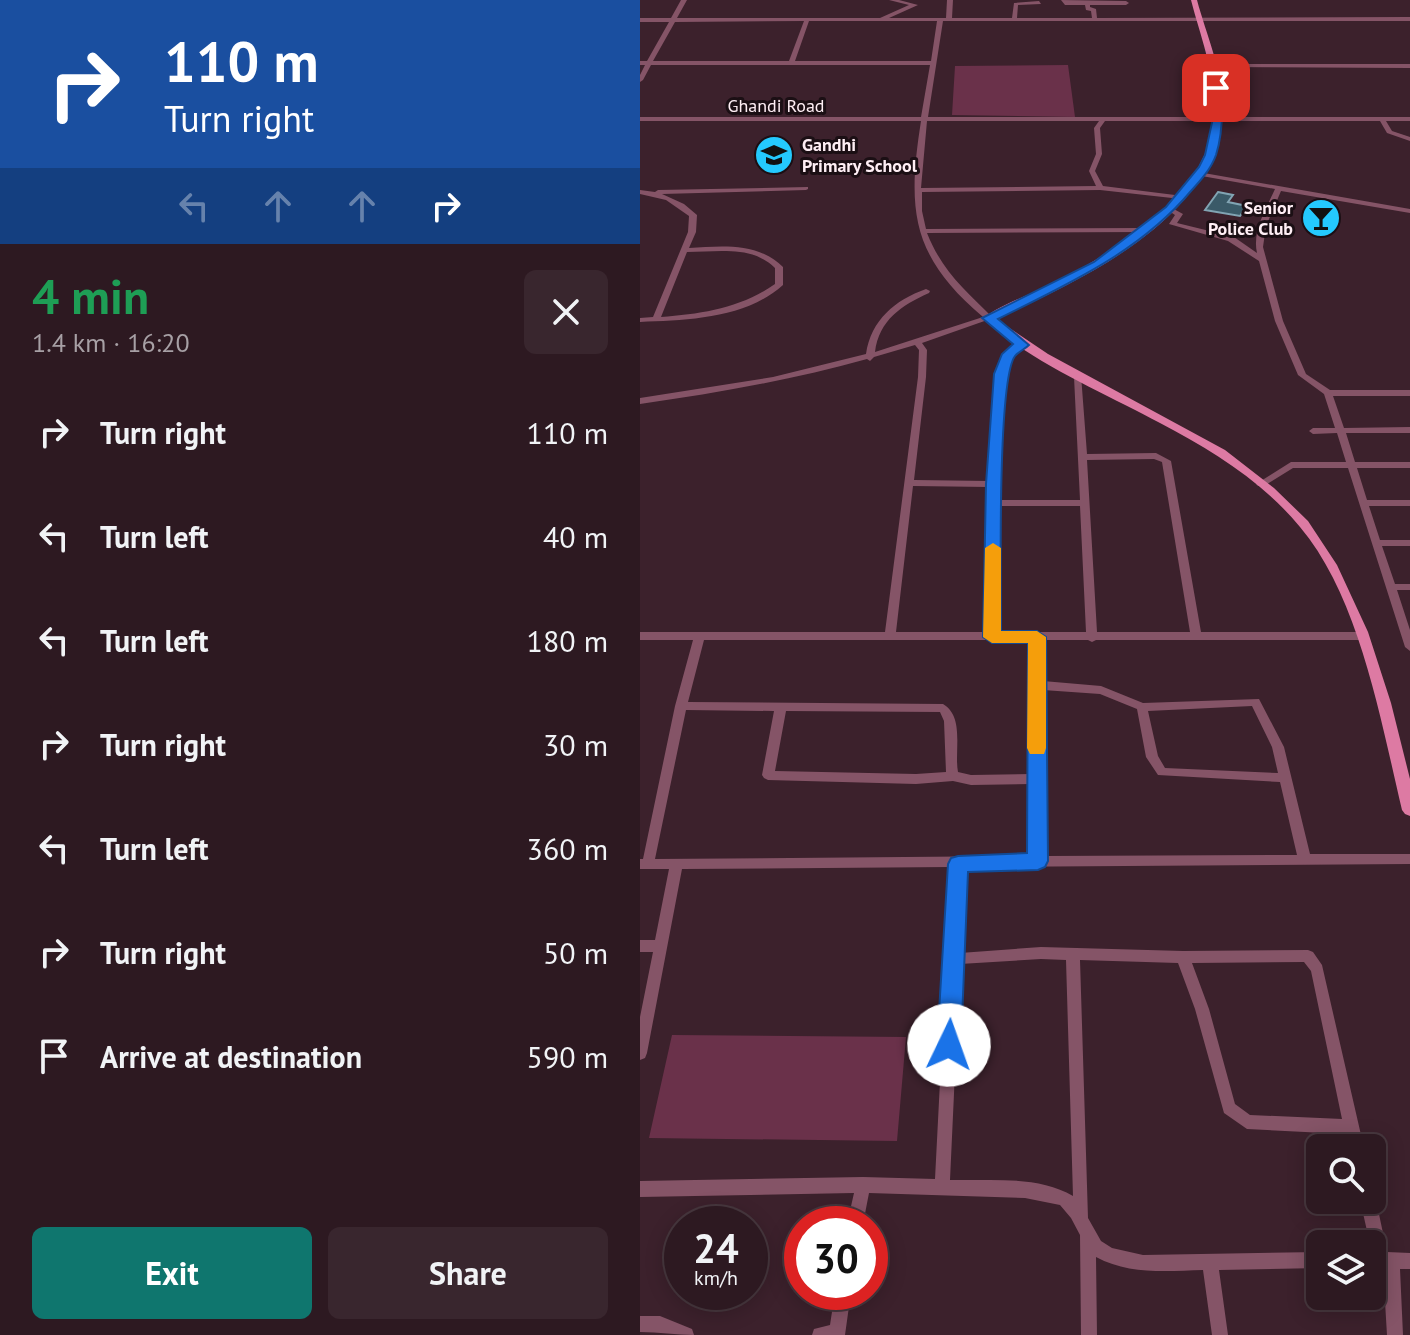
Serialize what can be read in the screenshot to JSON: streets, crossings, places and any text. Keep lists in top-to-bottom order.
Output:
{
  "streets": {
    "street": ["Ghandi Road"]
  },
  "places": {
    "school or university": ["Gandhi Primary School"],
    "bar": ["Senior Police Club"]
  },
  "page": {
    "turn": ["110 m", "Turn right"],
    "heading": ["4 min", "1.4 km · 16:20"],
    "list": [
      {
        "name": "Turn right",
        "value": "110 m"
      },
      {
        "name": "Turn left",
        "value": "40 m"
      },
      {
        "name": "Turn left",
        "value": "180 m"
      },
      {
        "name": "Turn right",
        "value": "30 m"
      },
      {
        "name": "Turn left",
        "value": "360 m"
      },
      {
        "name": "Turn right",
        "value": "50 m"
      },
      {
        "name": "Arrive at destination",
        "value": "590 m"
      }
    ],
    "speed": "24 km/h",
    "limit": "30",
    "buttons": ["Exit", "Share"]
  }
}
